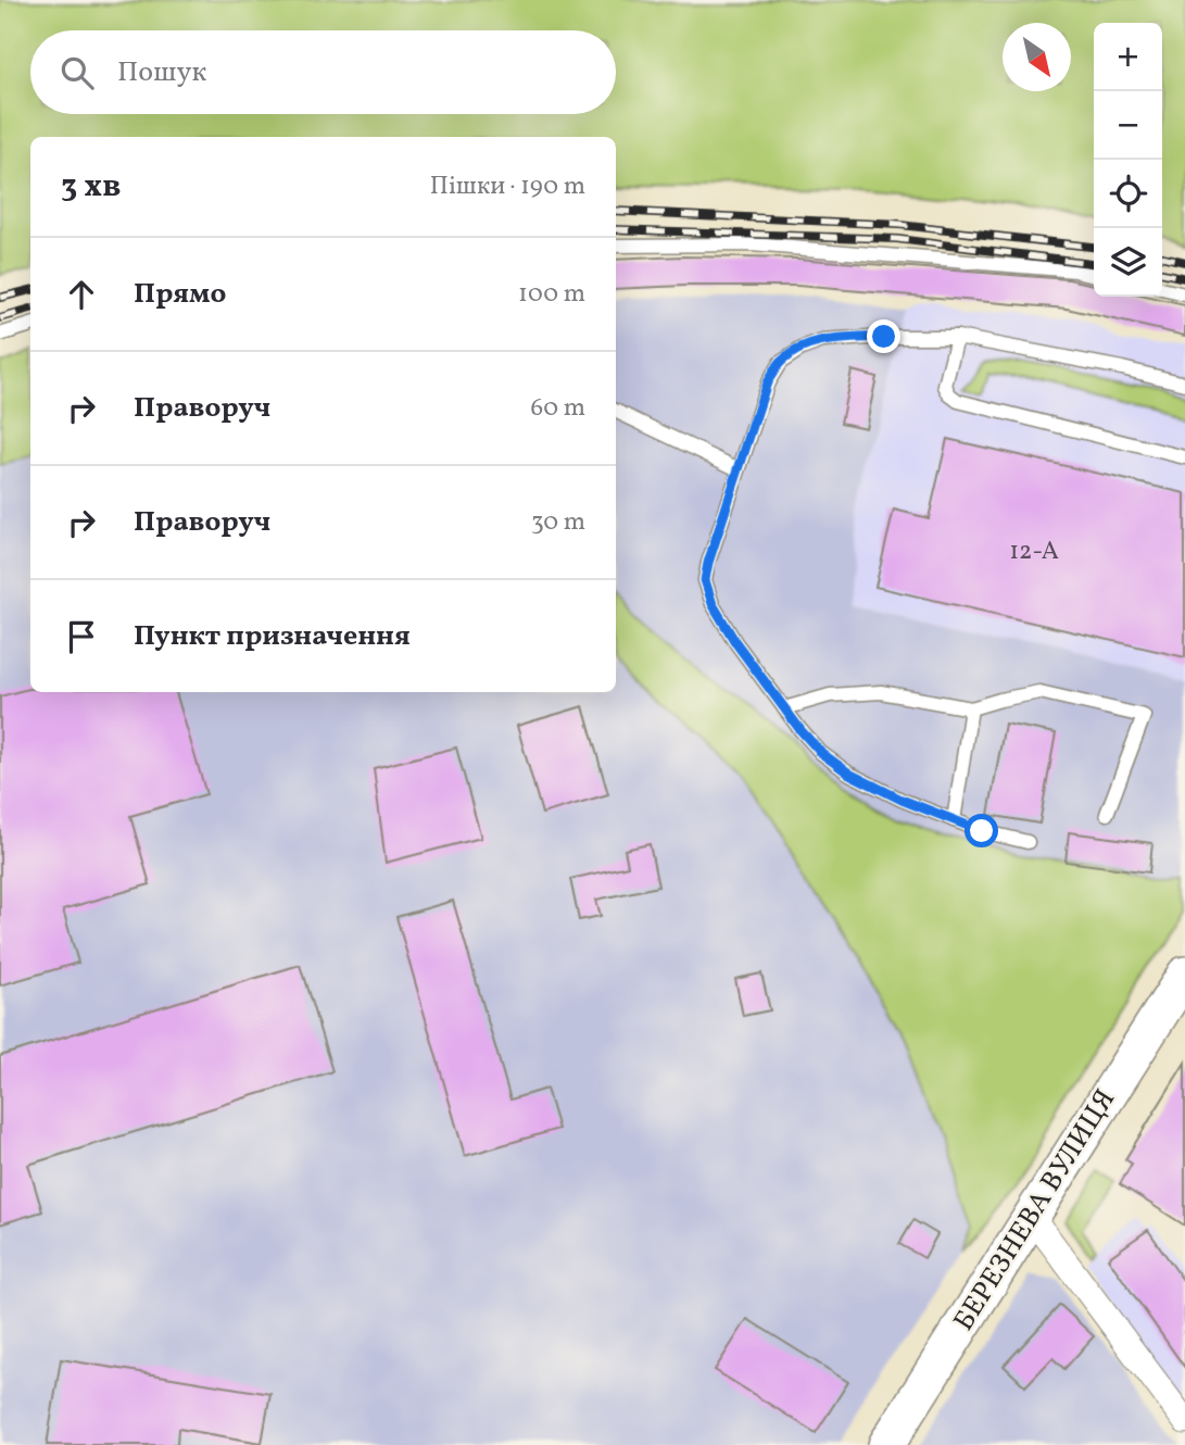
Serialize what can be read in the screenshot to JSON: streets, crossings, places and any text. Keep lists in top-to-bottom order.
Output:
{
  "streets": {
    "street": ["БЕРЕЗНЕВА ВУЛИЦЯ"]
  },
  "house_numbers": ["12-А"],
  "north": "bottom right",
  "page": {
    "map_buttons": ["+", "−"],
    "search": "Пошук",
    "heading": ["3 хв", "Пішки · 190 m"],
    "list": [
      ["Прямо", "100 m"],
      ["Праворуч", "60 m"],
      ["Праворуч", "30 m"],
      "Пункт призначення"
    ]
  }
}
